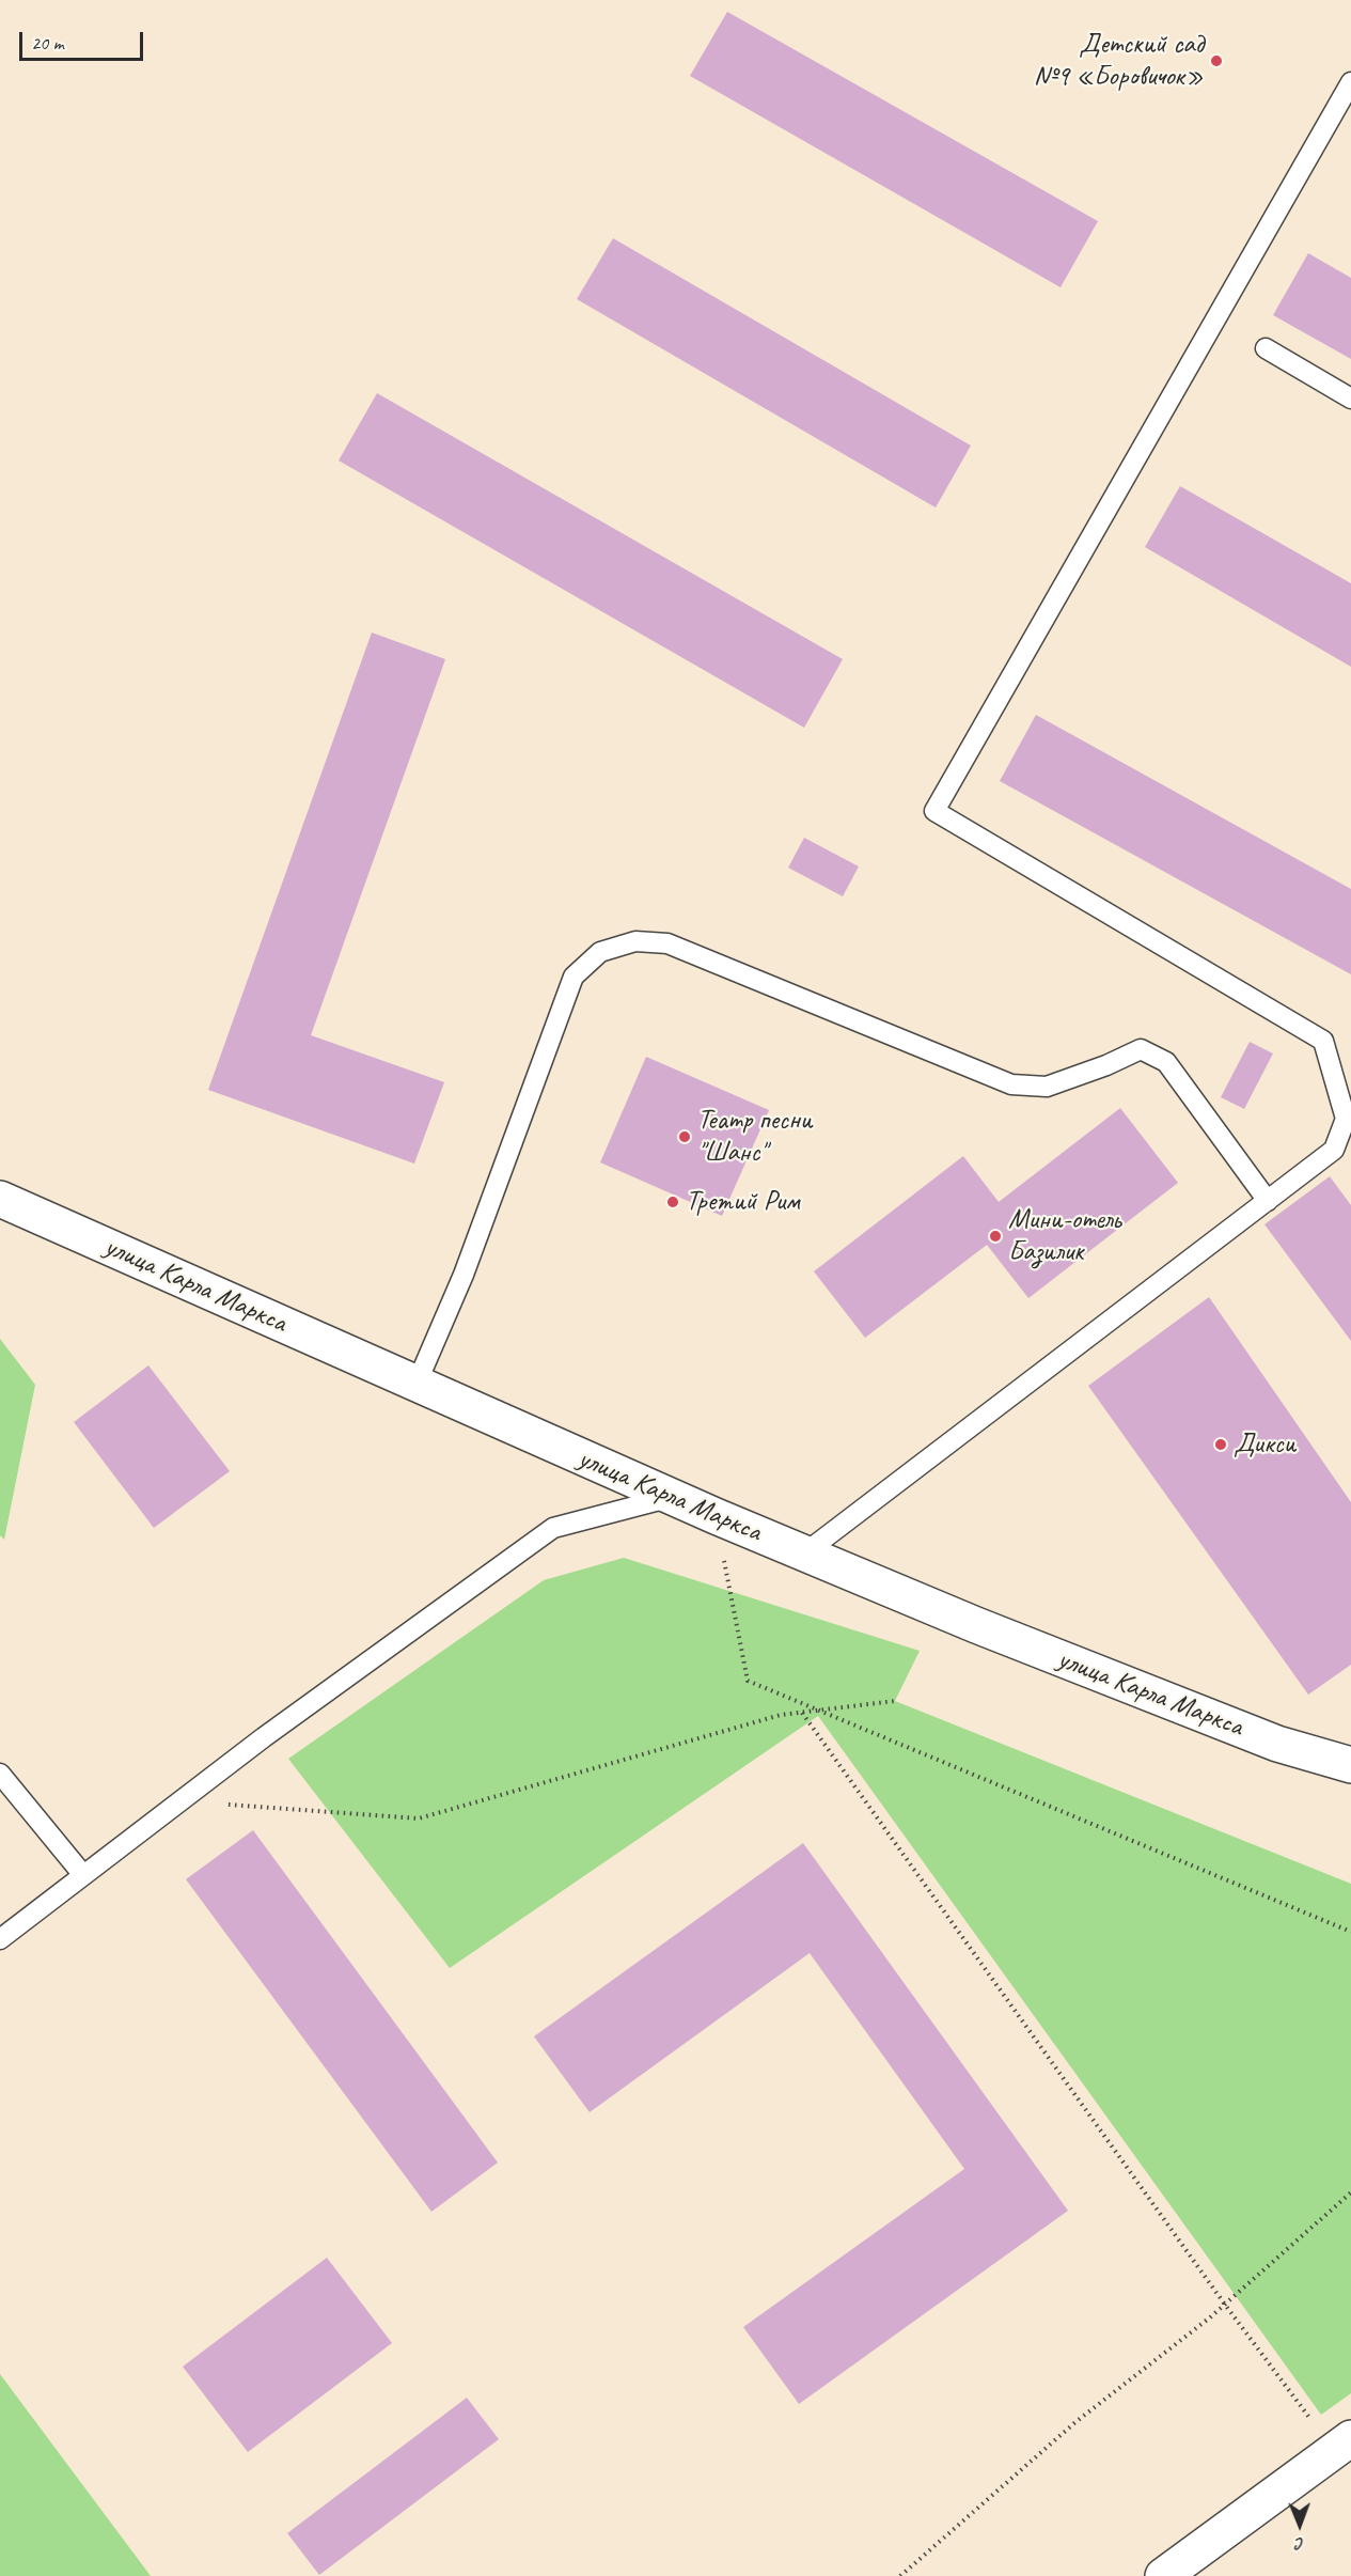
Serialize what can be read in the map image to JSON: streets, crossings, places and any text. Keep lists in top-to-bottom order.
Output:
{
  "streets": {
    "street": ["улица Карла Маркса"]
  },
  "places": [
    "Детский сад №9 «Боровичок»",
    "Театр песни \"Шанс\"",
    "Третий Рим",
    "Мини-отель Базилик",
    "Дикси"
  ],
  "scale_bar": "20 m",
  "north": "bottom"
}
